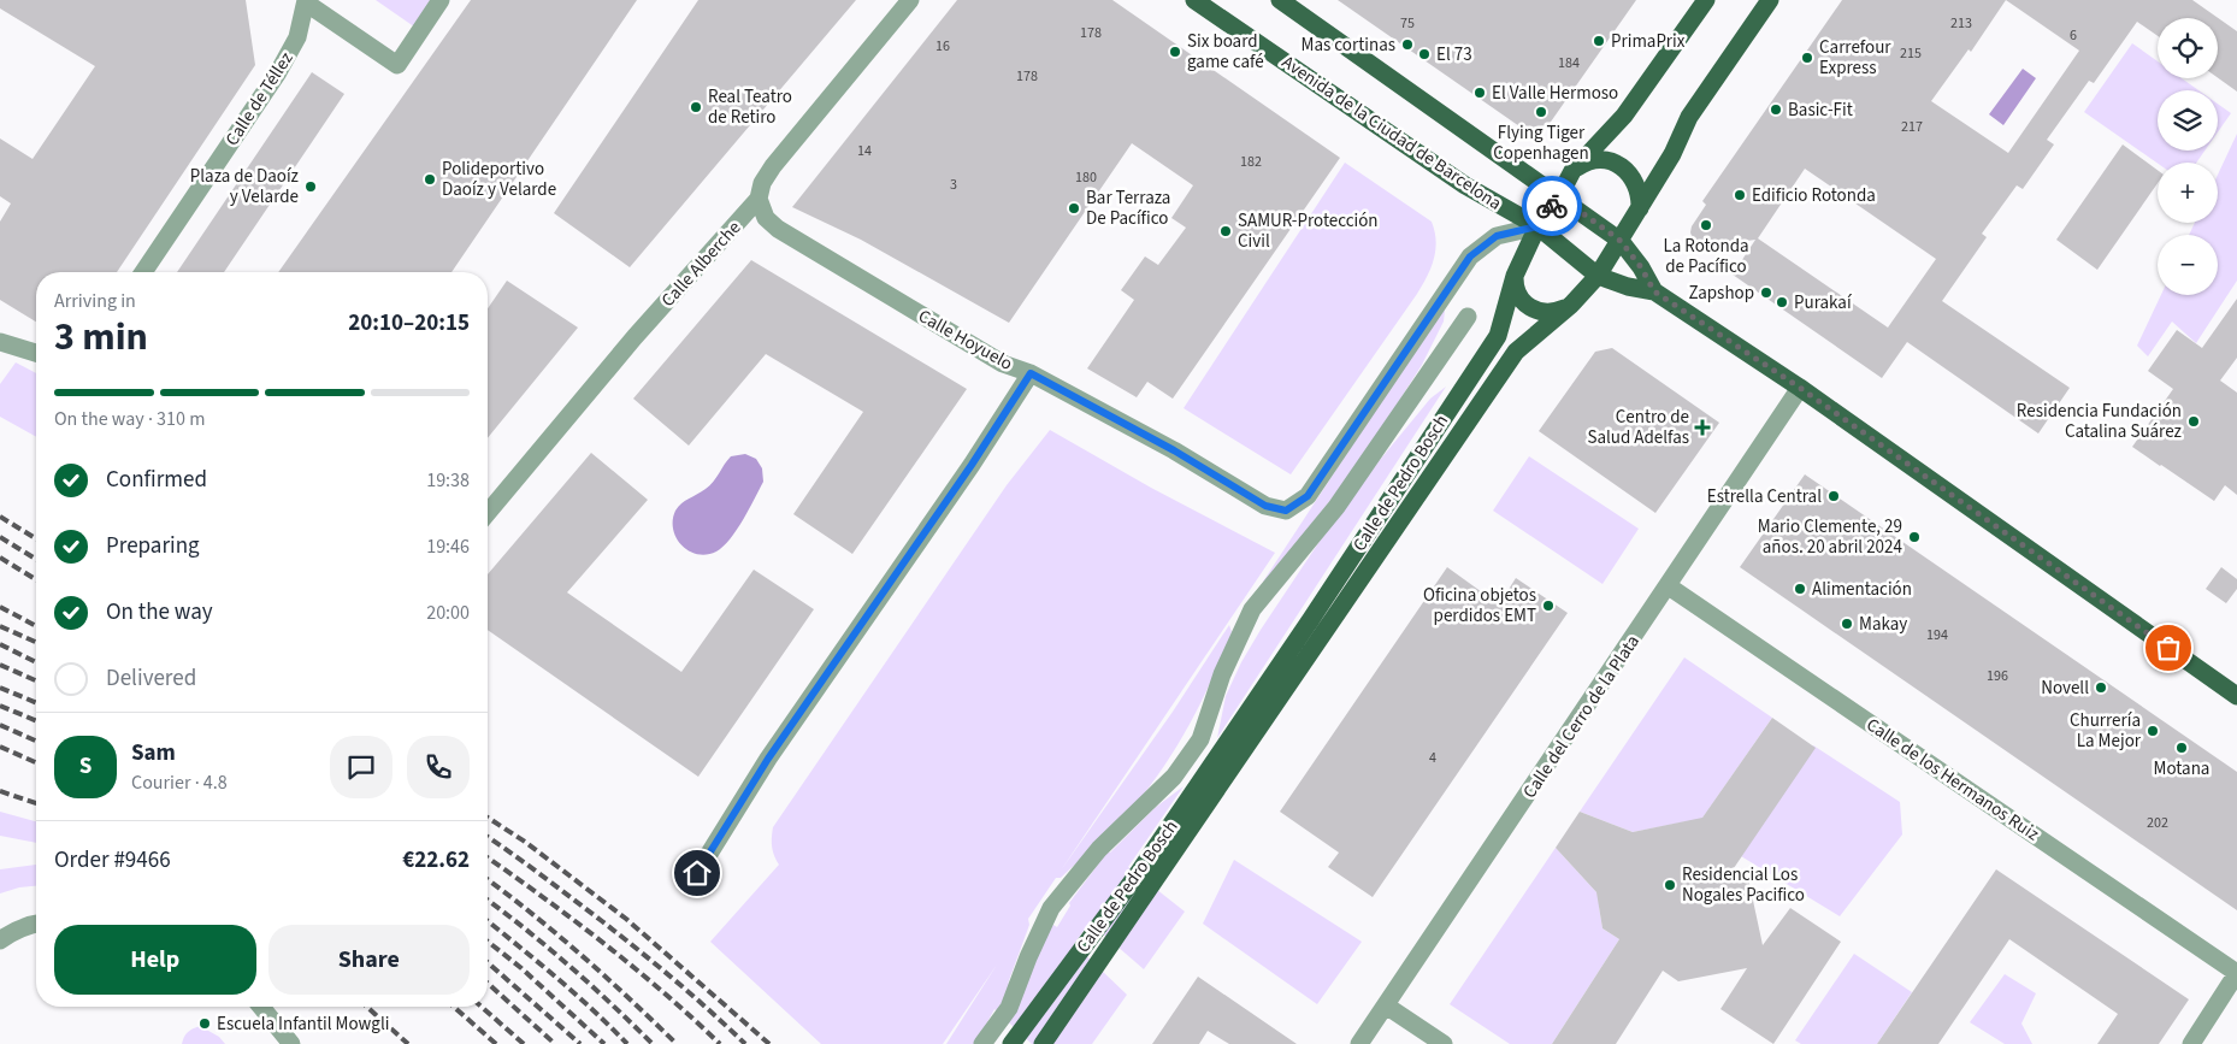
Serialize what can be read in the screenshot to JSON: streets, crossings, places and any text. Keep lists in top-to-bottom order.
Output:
{
  "streets": {
    "main road": ["Avenida de la Ciudad de Barcelona", "Calle de Pedro Bosch"],
    "street": [
      "Calle de Téllez",
      "Calle Alberche",
      "Calle Hoyuelo",
      "Calle del Cerro de la Plata",
      "Calle de los Hermanos Ruiz"
    ]
  },
  "crossings": [
    ["Avenida de la Ciudad de Barcelona", "Calle Hoyuelo"],
    ["Avenida de la Ciudad de Barcelona", "Calle de Pedro Bosch"],
    ["Avenida de la Ciudad de Barcelona", "Calle del Cerro de la Plata"],
    ["Calle Alberche", "Calle Hoyuelo"],
    ["Calle Hoyuelo", "Calle de Pedro Bosch"],
    ["Calle del Cerro de la Plata", "Calle de los Hermanos Ruiz"]
  ],
  "places": {
    "other": [
      "PrimaPrix",
      "Mas cortinas",
      "Six board game café",
      "El 73",
      "Carrefour Express",
      "El Valle Hermoso",
      "Real Teatro de Retiro",
      "Basic-Fit",
      "Flying Tiger Copenhagen",
      "Polideportivo Daoíz y Velarde",
      "Plaza de Daoíz y Velarde",
      "Edificio Rotonda",
      "Bar Terraza De Pacífico",
      "La Rotonda de Pacífico",
      "SAMUR-Protección Civil",
      "Zapshop",
      "Purakaí",
      "Residencia Fundación Catalina Suárez",
      "Estrella Central",
      "Mario Clemente, 29 años. 20 abril 2024",
      "Alimentación",
      "Oficina objetos perdidos EMT",
      "Makay",
      "Novell",
      "Churrería La Mejor",
      "Motana",
      "Residencial Los Nogales Pacifico",
      "Escuela Infantil Mowgli"
    ],
    "health": ["Centro de Salud Adelfas"]
  },
  "house_numbers": [
    "75",
    "213",
    "178",
    "6",
    "16",
    "215",
    "184",
    "178",
    "217",
    "14",
    "182",
    "180",
    "3",
    "194",
    "196",
    "4",
    "202"
  ],
  "page": {
    "map_buttons": ["+", "−"],
    "heading": ["3 min", "Arriving in", "20:10–20:15"],
    "panel": [
      "Sam",
      "Courier · 4.8",
      "Order #9466",
      "€22.62"
    ],
    "bar": "On the way · 310 m",
    "list": [
      ["Confirmed", "19:38"],
      ["Preparing", "19:46"],
      ["On the way", "20:00"],
      "Delivered"
    ],
    "round": "S",
    "buttons": ["Help", "Share"]
  }
}
